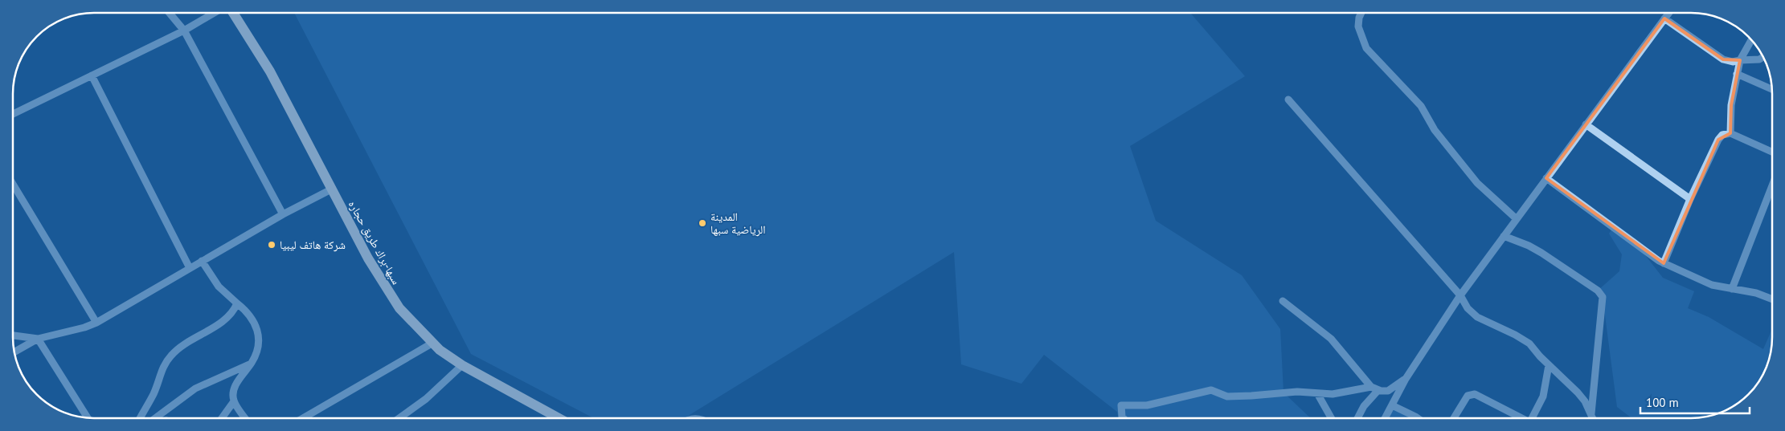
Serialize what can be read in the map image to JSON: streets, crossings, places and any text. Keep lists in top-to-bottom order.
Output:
{
  "streets": {
    "main road": ["سبها-براك طريق حجاره"]
  },
  "places": ["المدينة الرياضية سبها", "شركة هاتف ليبيا"],
  "scale_bar": "100 m"
}
